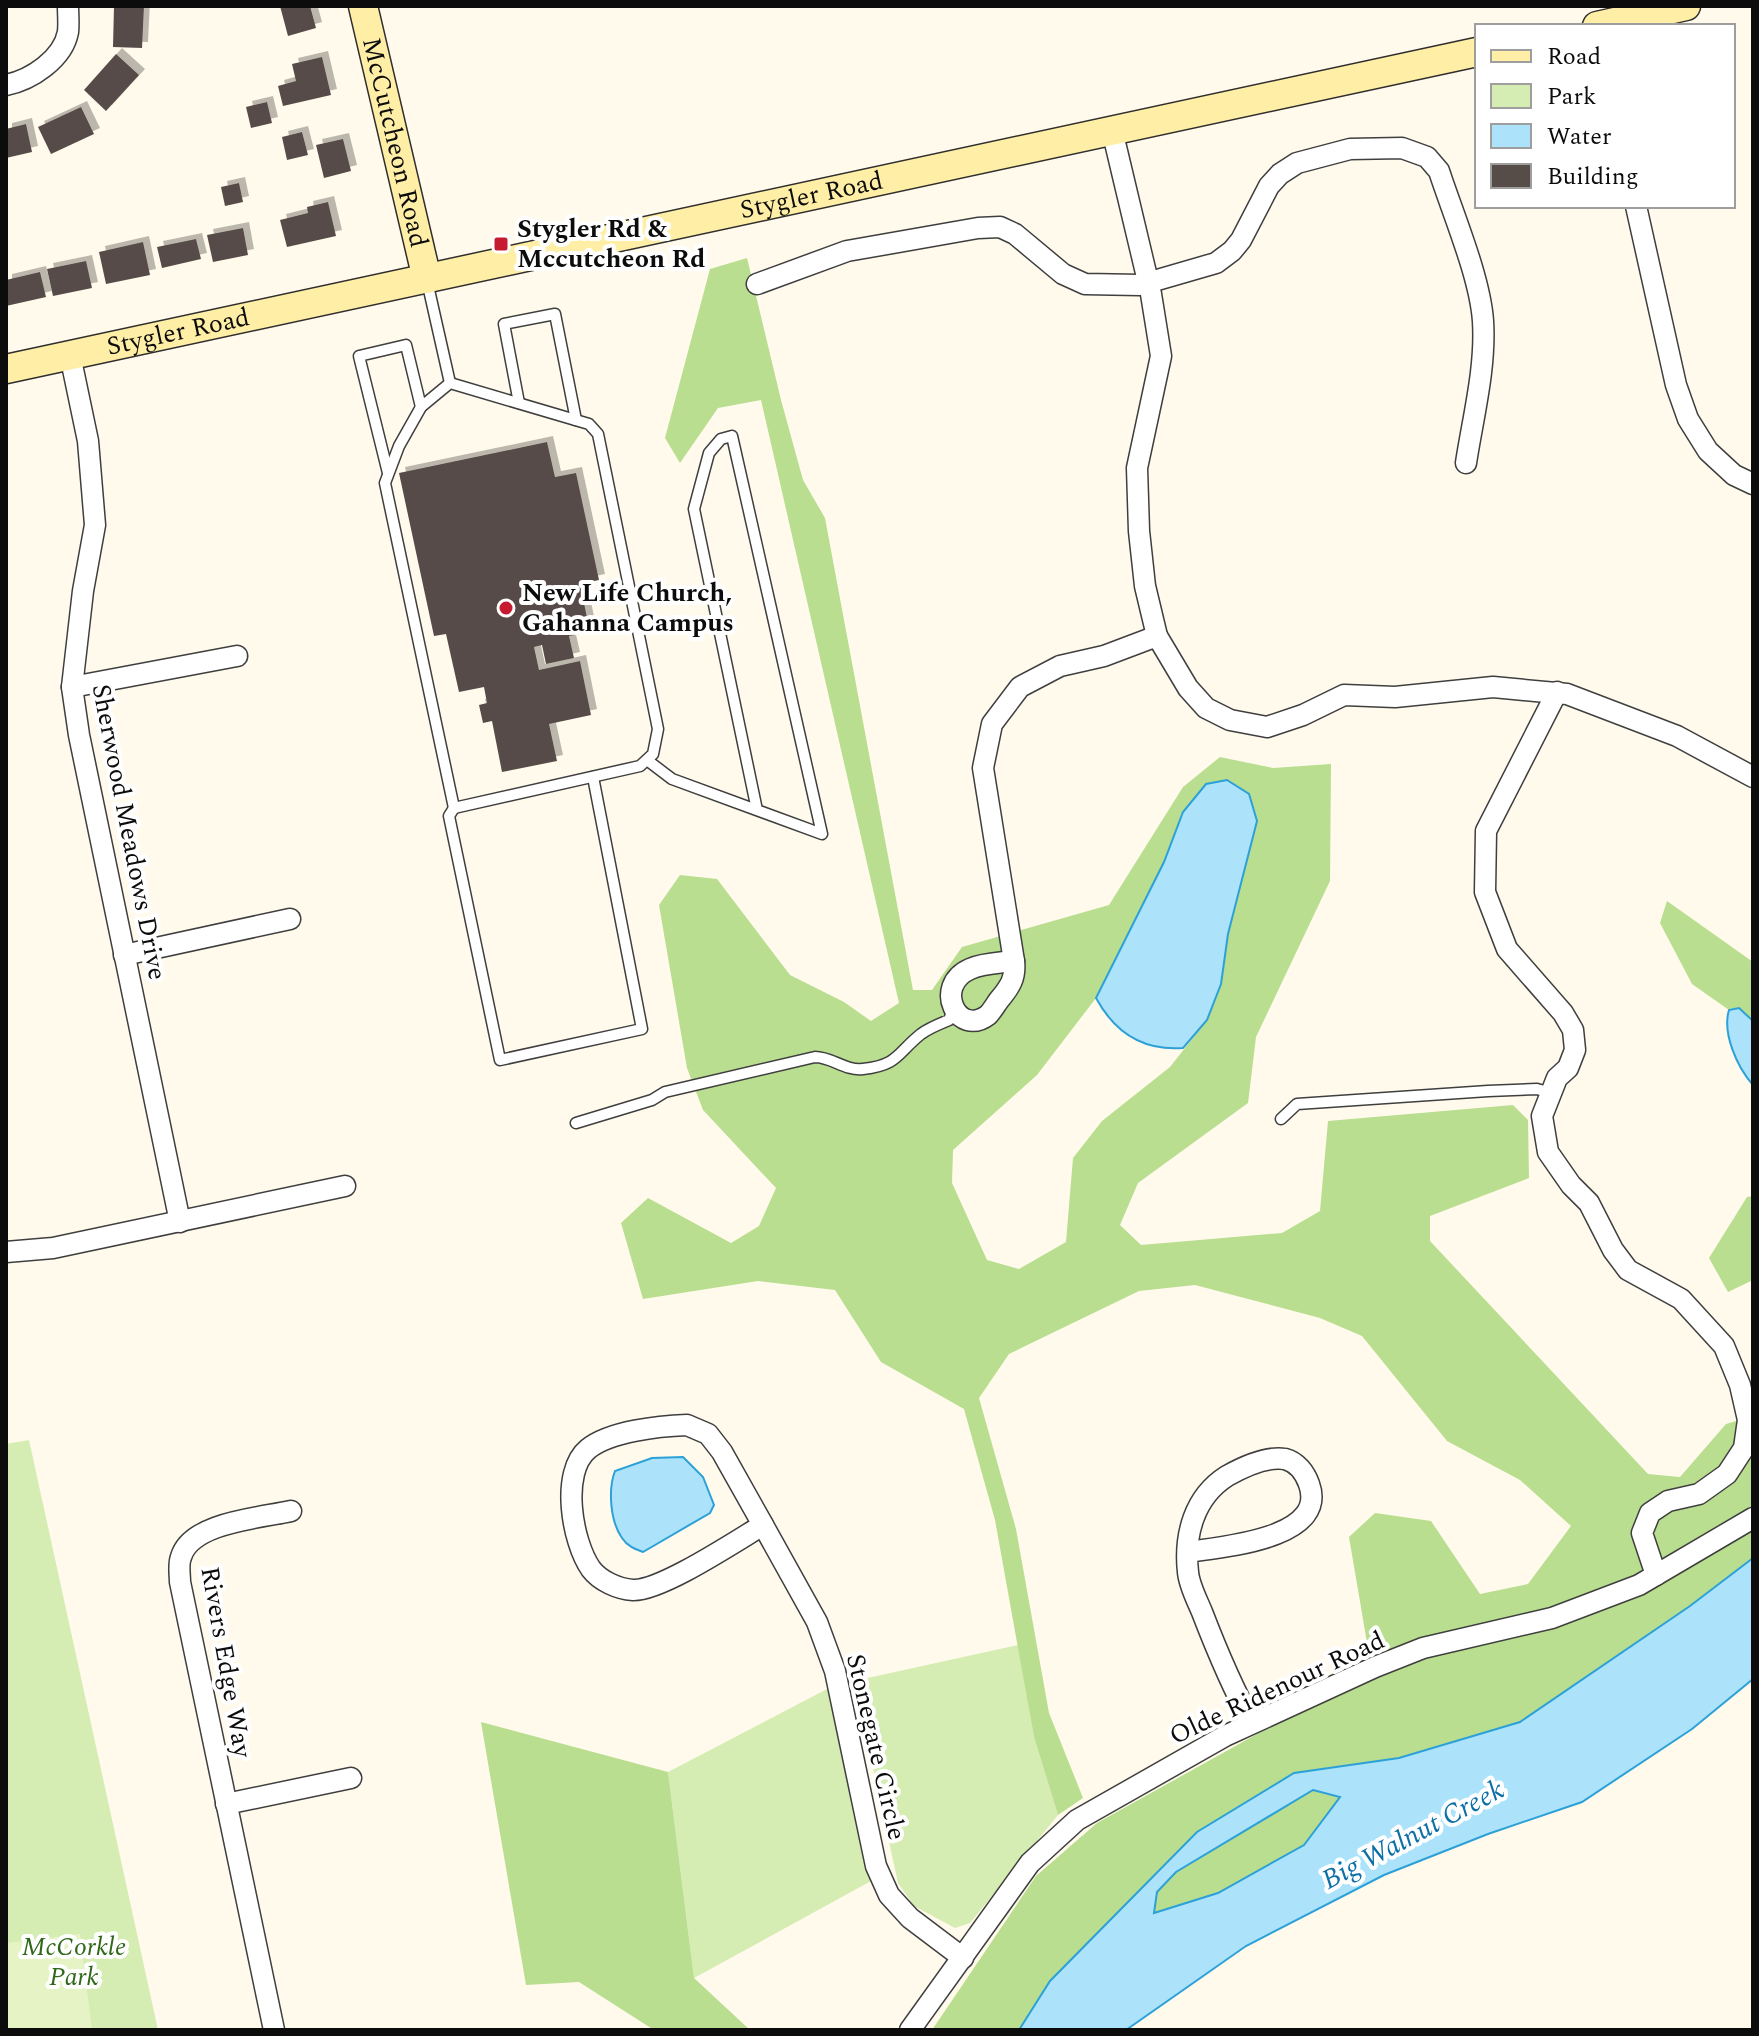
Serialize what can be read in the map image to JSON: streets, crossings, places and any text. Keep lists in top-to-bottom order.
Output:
{
  "streets": {
    "main road": ["McCutcheon Road", "Stygler Road"],
    "street": [
      "Sherwood Meadows Drive",
      "Rivers Edge Way",
      "Olde Ridenour Road",
      "Stonegate Circle"
    ]
  },
  "crossings": [
    ["McCutcheon Road", "Stygler Road"],
    ["Stygler Road", "Sherwood Meadows Drive"],
    ["Olde Ridenour Road", "Stonegate Circle"]
  ],
  "water": ["Big Walnut Creek"],
  "parks": ["McCorkle Park"],
  "places": {
    "transit": ["Stygler Rd & Mccutcheon Rd"],
    "other": ["New Life Church, Gahanna Campus"]
  },
  "legend": [
    "Road",
    "Park",
    "Water",
    "Building"
  ]
}
